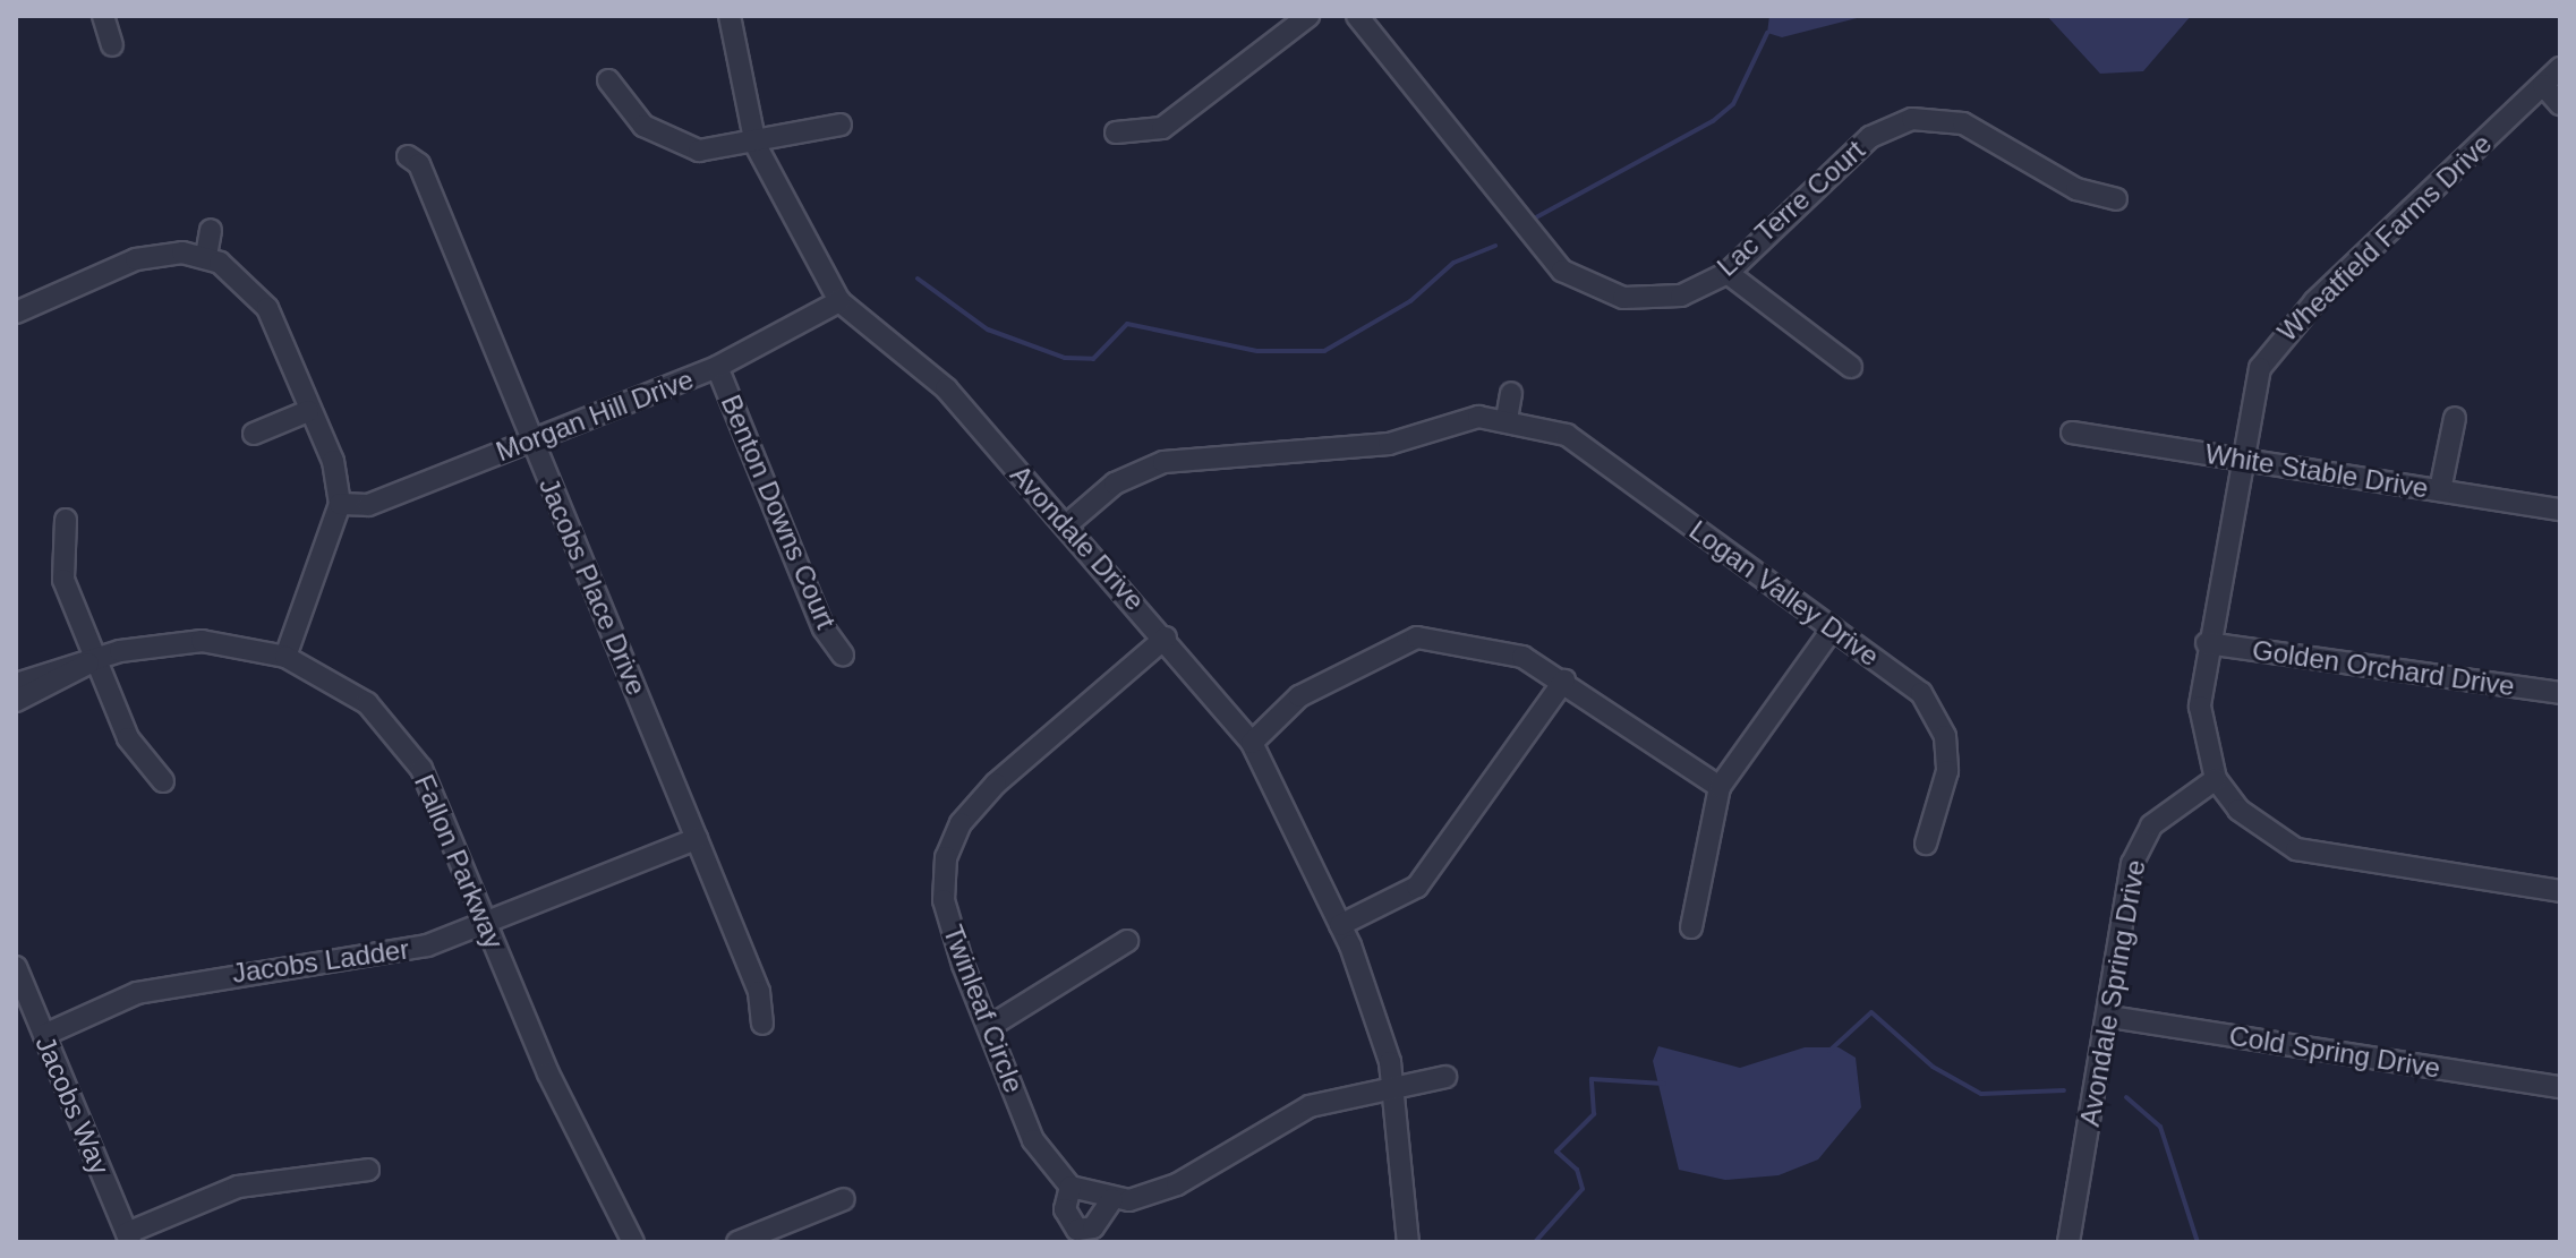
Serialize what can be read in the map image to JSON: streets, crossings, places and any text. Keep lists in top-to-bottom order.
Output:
{
  "streets": {
    "street": [
      "Lac Terre Court",
      "Wheatfield Farms Drive",
      "Morgan Hill Drive",
      "White Stable Drive",
      "Benton Downs Court",
      "Avondale Drive",
      "Jacobs Place Drive",
      "Logan Valley Drive",
      "Golden Orchard Drive",
      "Fallon Parkway",
      "Jacobs Ladder",
      "Avondale Spring Drive",
      "Twinleaf Circle",
      "Cold Spring Drive",
      "Jacobs Way"
    ]
  },
  "crossings": [
    ["Wheatfield Farms Drive", "White Stable Drive"],
    ["Wheatfield Farms Drive", "Golden Orchard Drive"],
    ["Wheatfield Farms Drive", "Avondale Spring Drive"],
    ["Morgan Hill Drive", "Benton Downs Court"],
    ["Morgan Hill Drive", "Avondale Drive"],
    ["Morgan Hill Drive", "Jacobs Place Drive"],
    ["Avondale Drive", "Logan Valley Drive"],
    ["Avondale Drive", "Twinleaf Circle"],
    ["Jacobs Place Drive", "Jacobs Ladder"],
    ["Fallon Parkway", "Jacobs Ladder"],
    ["Jacobs Ladder", "Jacobs Way"],
    ["Avondale Spring Drive", "Cold Spring Drive"]
  ]
}
